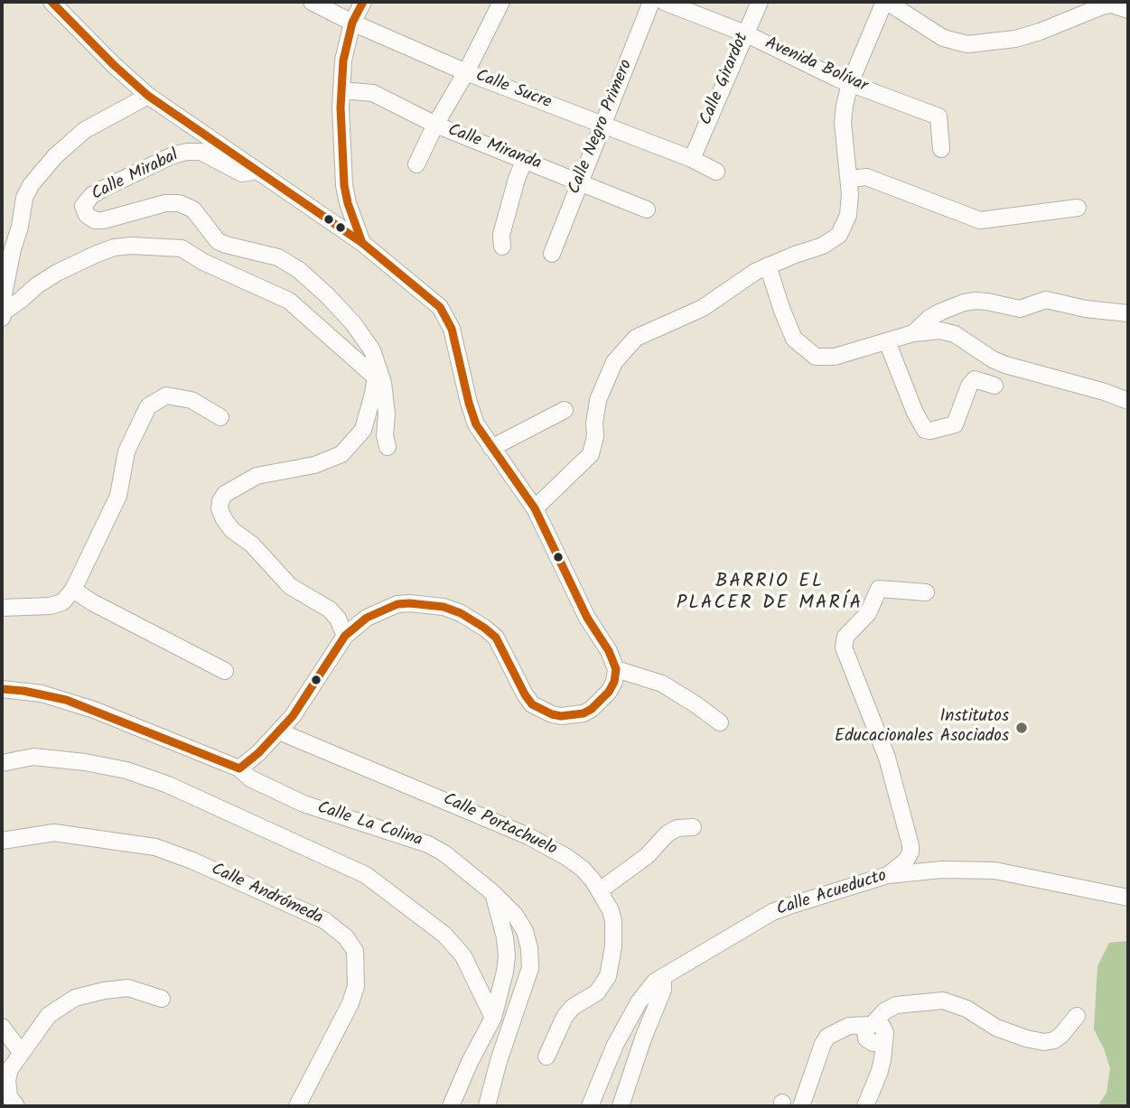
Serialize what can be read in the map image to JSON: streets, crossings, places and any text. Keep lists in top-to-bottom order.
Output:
{
  "streets": {
    "street": [
      "Avenida Bolívar",
      "Calle Girardot",
      "Calle Sucre",
      "Calle Negro Primero",
      "Calle Miranda",
      "Calle Mirabal",
      "Calle La Colina",
      "Calle Portachuelo",
      "Calle Acueducto",
      "Calle Andrómeda"
    ]
  },
  "crossings": [
    ["Avenida Bolívar", "Calle Girardot"],
    ["Calle Girardot", "Calle Sucre"],
    ["Calle Sucre", "Calle Negro Primero"],
    ["Calle Negro Primero", "Calle Miranda"]
  ],
  "districts": ["BARRIO EL PLACER DE MARÍA"],
  "places": ["Institutos Educacionales Asociados"]
}
